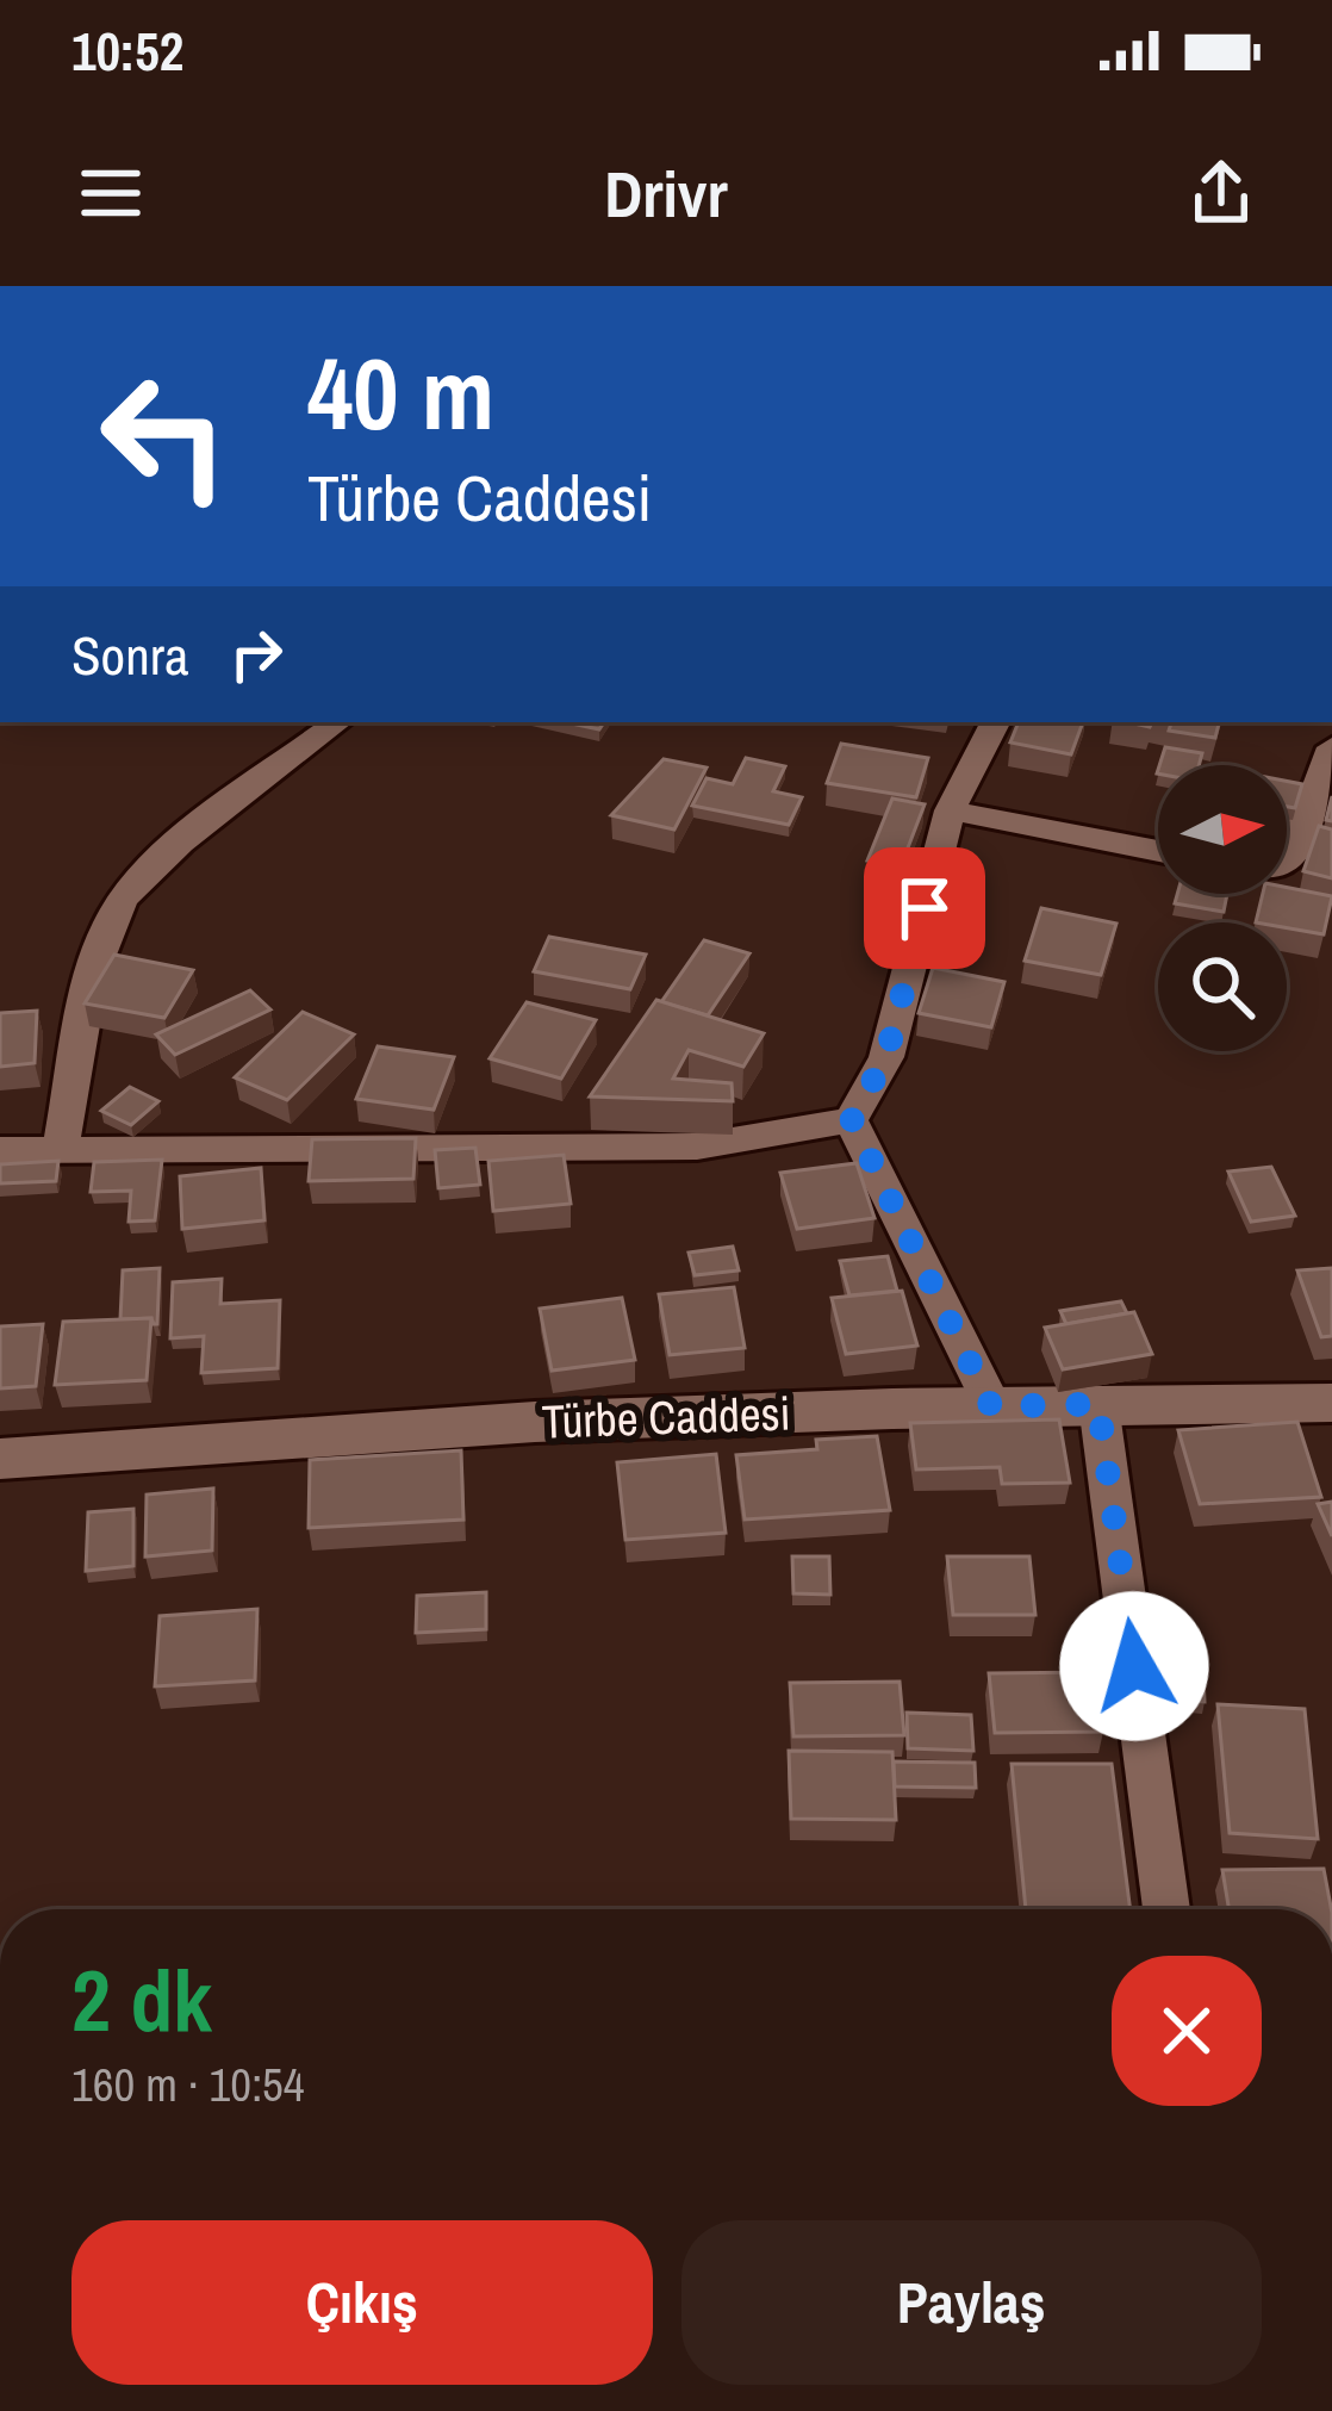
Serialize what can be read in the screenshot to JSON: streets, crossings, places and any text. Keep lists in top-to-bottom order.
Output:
{
  "streets": {
    "street": ["Türbe Caddesi"]
  },
  "north": "right",
  "page": {
    "status": "10:52",
    "header": "Drivr",
    "turn": ["40 m", "Türbe Caddesi"],
    "then": "Sonra",
    "heading": ["2 dk", "160 m · 10:54"],
    "buttons": ["Çıkış", "Paylaş"]
  }
}
